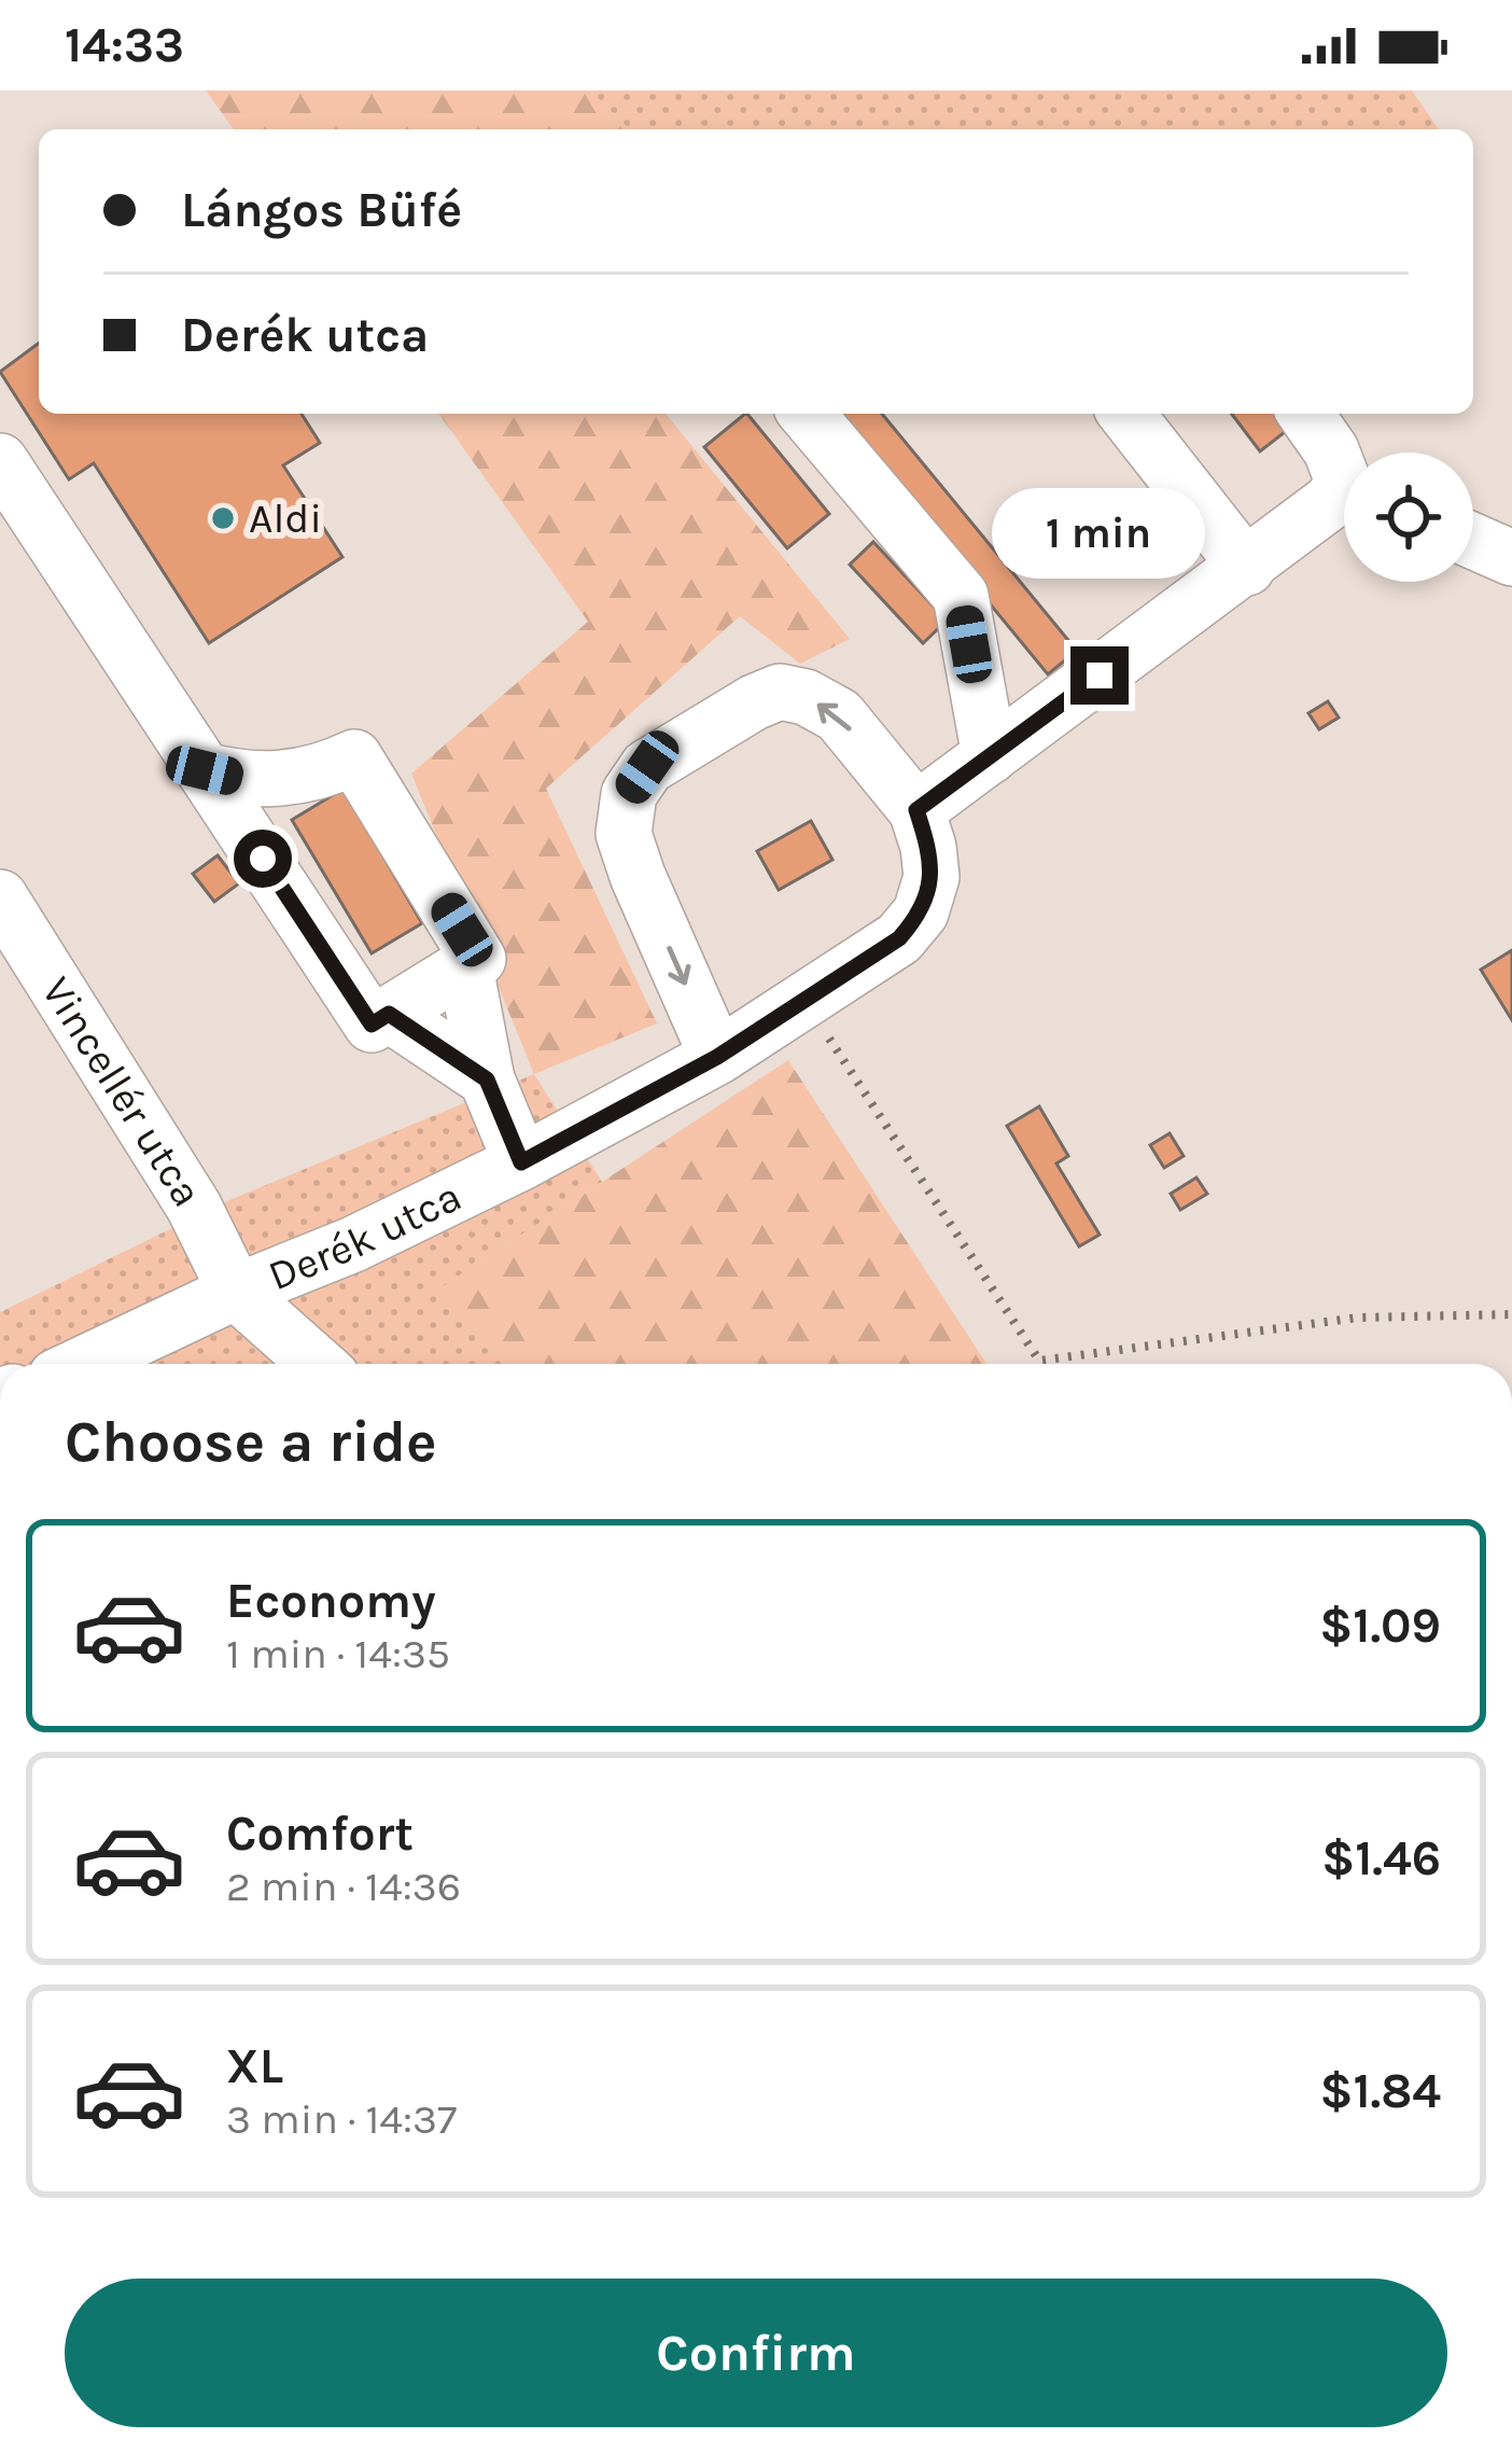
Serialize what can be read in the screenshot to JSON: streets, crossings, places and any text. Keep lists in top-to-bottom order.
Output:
{
  "streets": {
    "street": ["Vincellér utca", "Derék utca"]
  },
  "crossings": [
    ["Vincellér utca", "Derék utca"]
  ],
  "places": ["Aldi"],
  "page": {
    "status": "14:33",
    "banner": ["Lángos Büfé", "Derék utca"],
    "bubble": "1 min",
    "heading": "Choose a ride",
    "list": [
      {
        "name": "Economy",
        "note": "1 min · 14:35",
        "value": "$1.09"
      },
      {
        "name": "Comfort",
        "note": "2 min · 14:36",
        "value": "$1.46"
      },
      {
        "name": "XL",
        "note": "3 min · 14:37",
        "value": "$1.84"
      }
    ],
    "buttons": "Confirm"
  }
}
